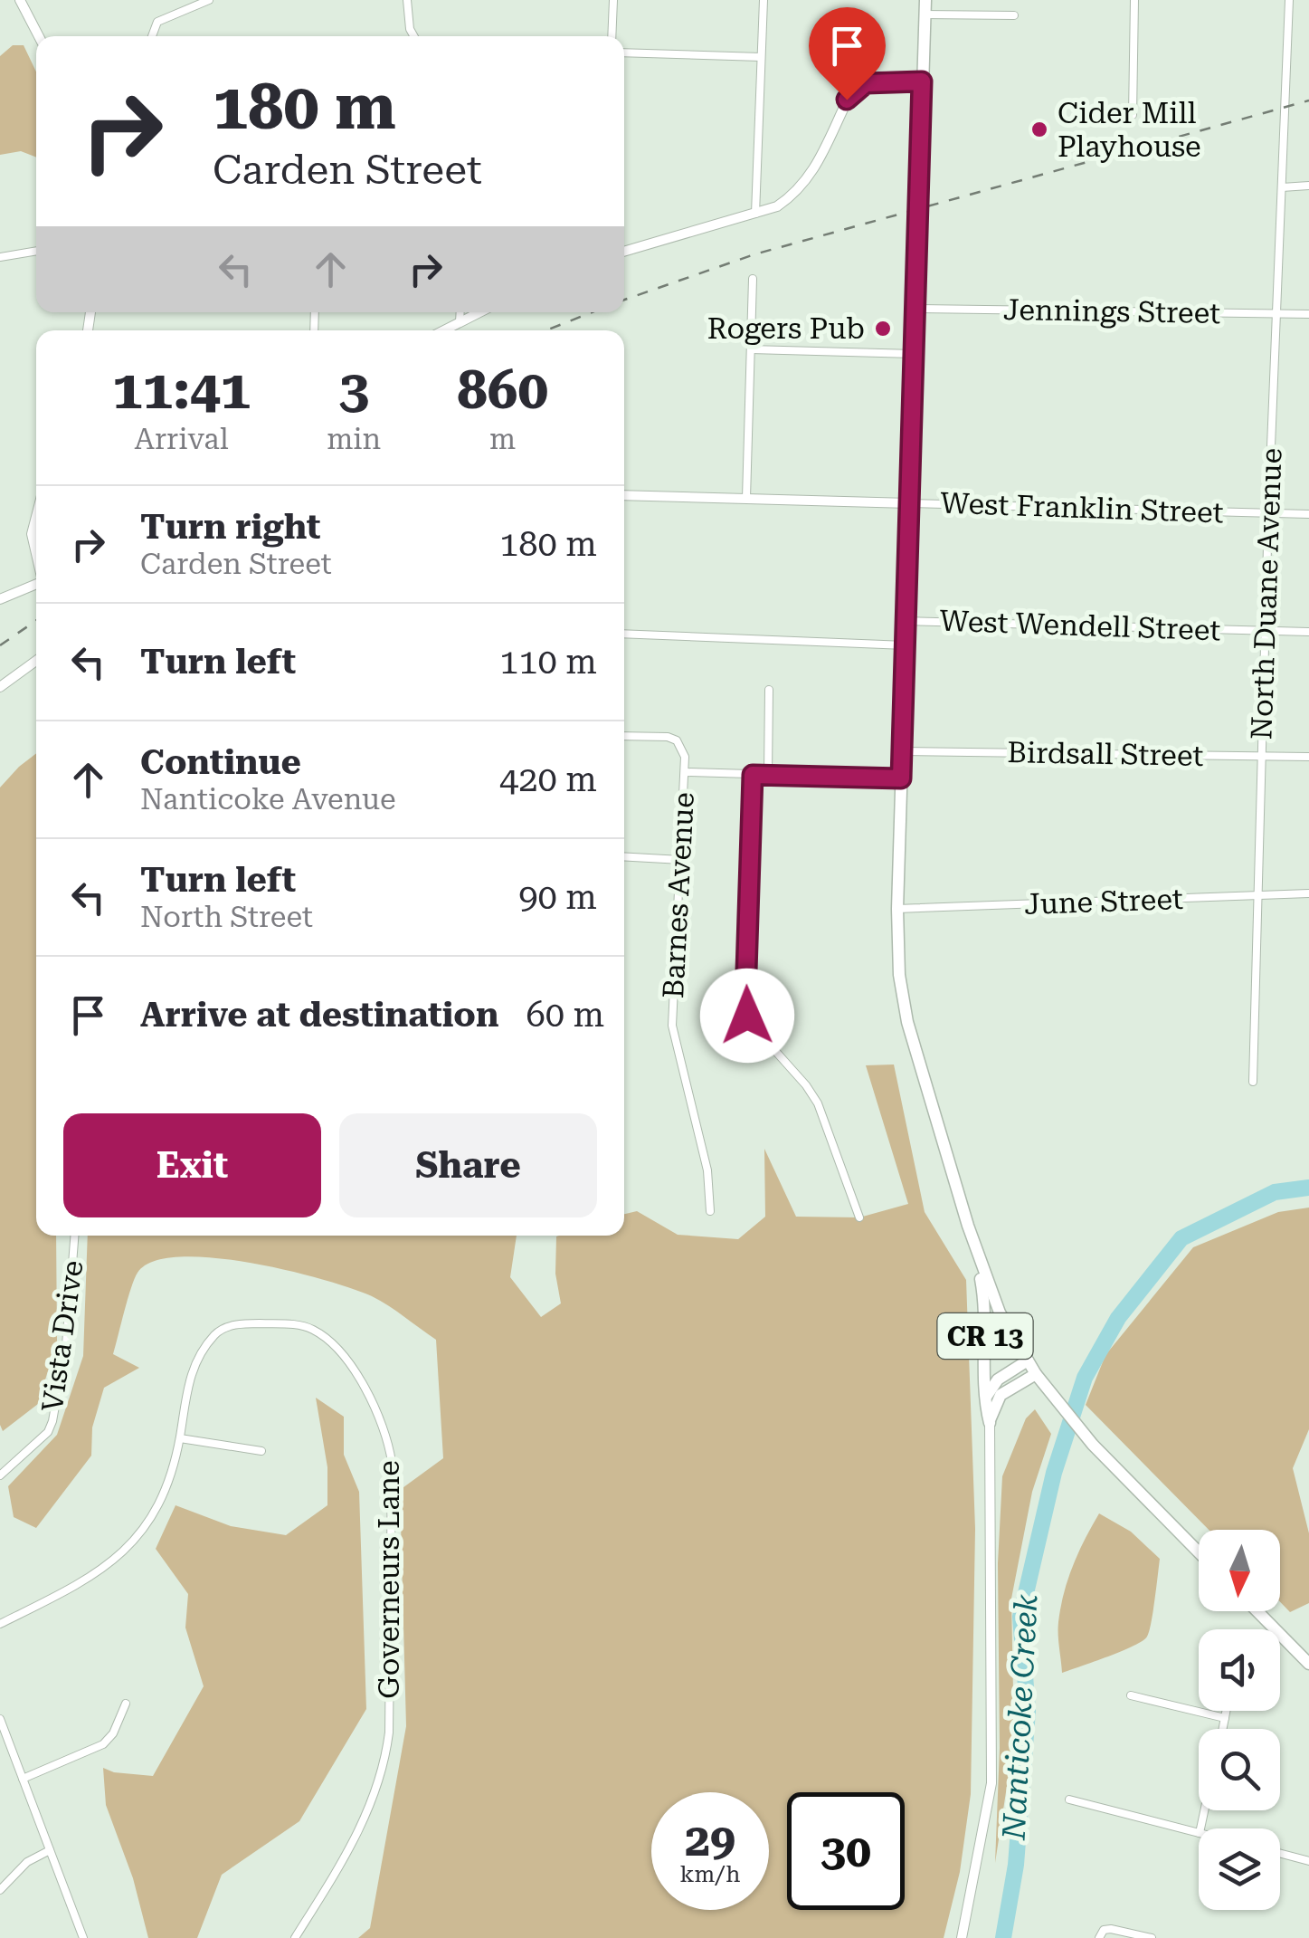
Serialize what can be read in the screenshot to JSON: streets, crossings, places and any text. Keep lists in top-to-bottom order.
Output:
{
  "streets": {
    "main road": ["CR 13"],
    "street": [
      "Jennings Street",
      "West Franklin Street",
      "North Duane Avenue",
      "West Wendell Street",
      "Birdsall Street",
      "Barnes Avenue",
      "June Street",
      "Vista Drive",
      "Governeurs Lane"
    ]
  },
  "crossings": [
    ["Jennings Street", "North Duane Avenue"],
    ["West Franklin Street", "North Duane Avenue"],
    ["North Duane Avenue", "West Wendell Street"],
    ["North Duane Avenue", "Birdsall Street"],
    ["North Duane Avenue", "June Street"]
  ],
  "water": ["Nanticoke Creek"],
  "places": ["Cider Mill Playhouse", "Rogers Pub"],
  "north": "bottom",
  "page": {
    "turn": ["180 m", "Carden Street"],
    "eta": [
      "11:41",
      "Arrival",
      "3",
      "min",
      "860",
      "m"
    ],
    "list": [
      {
        "name": "Turn right",
        "note": "Carden Street",
        "value": "180 m"
      },
      {
        "name": "Turn left",
        "value": "110 m"
      },
      {
        "name": "Continue",
        "note": "Nanticoke Avenue",
        "value": "420 m"
      },
      {
        "name": "Turn left",
        "note": "North Street",
        "value": "90 m"
      },
      {
        "name": "Arrive at destination",
        "value": "60 m"
      }
    ],
    "buttons": ["Exit", "Share"],
    "speed": "29 km/h",
    "limit": "30"
  }
}
